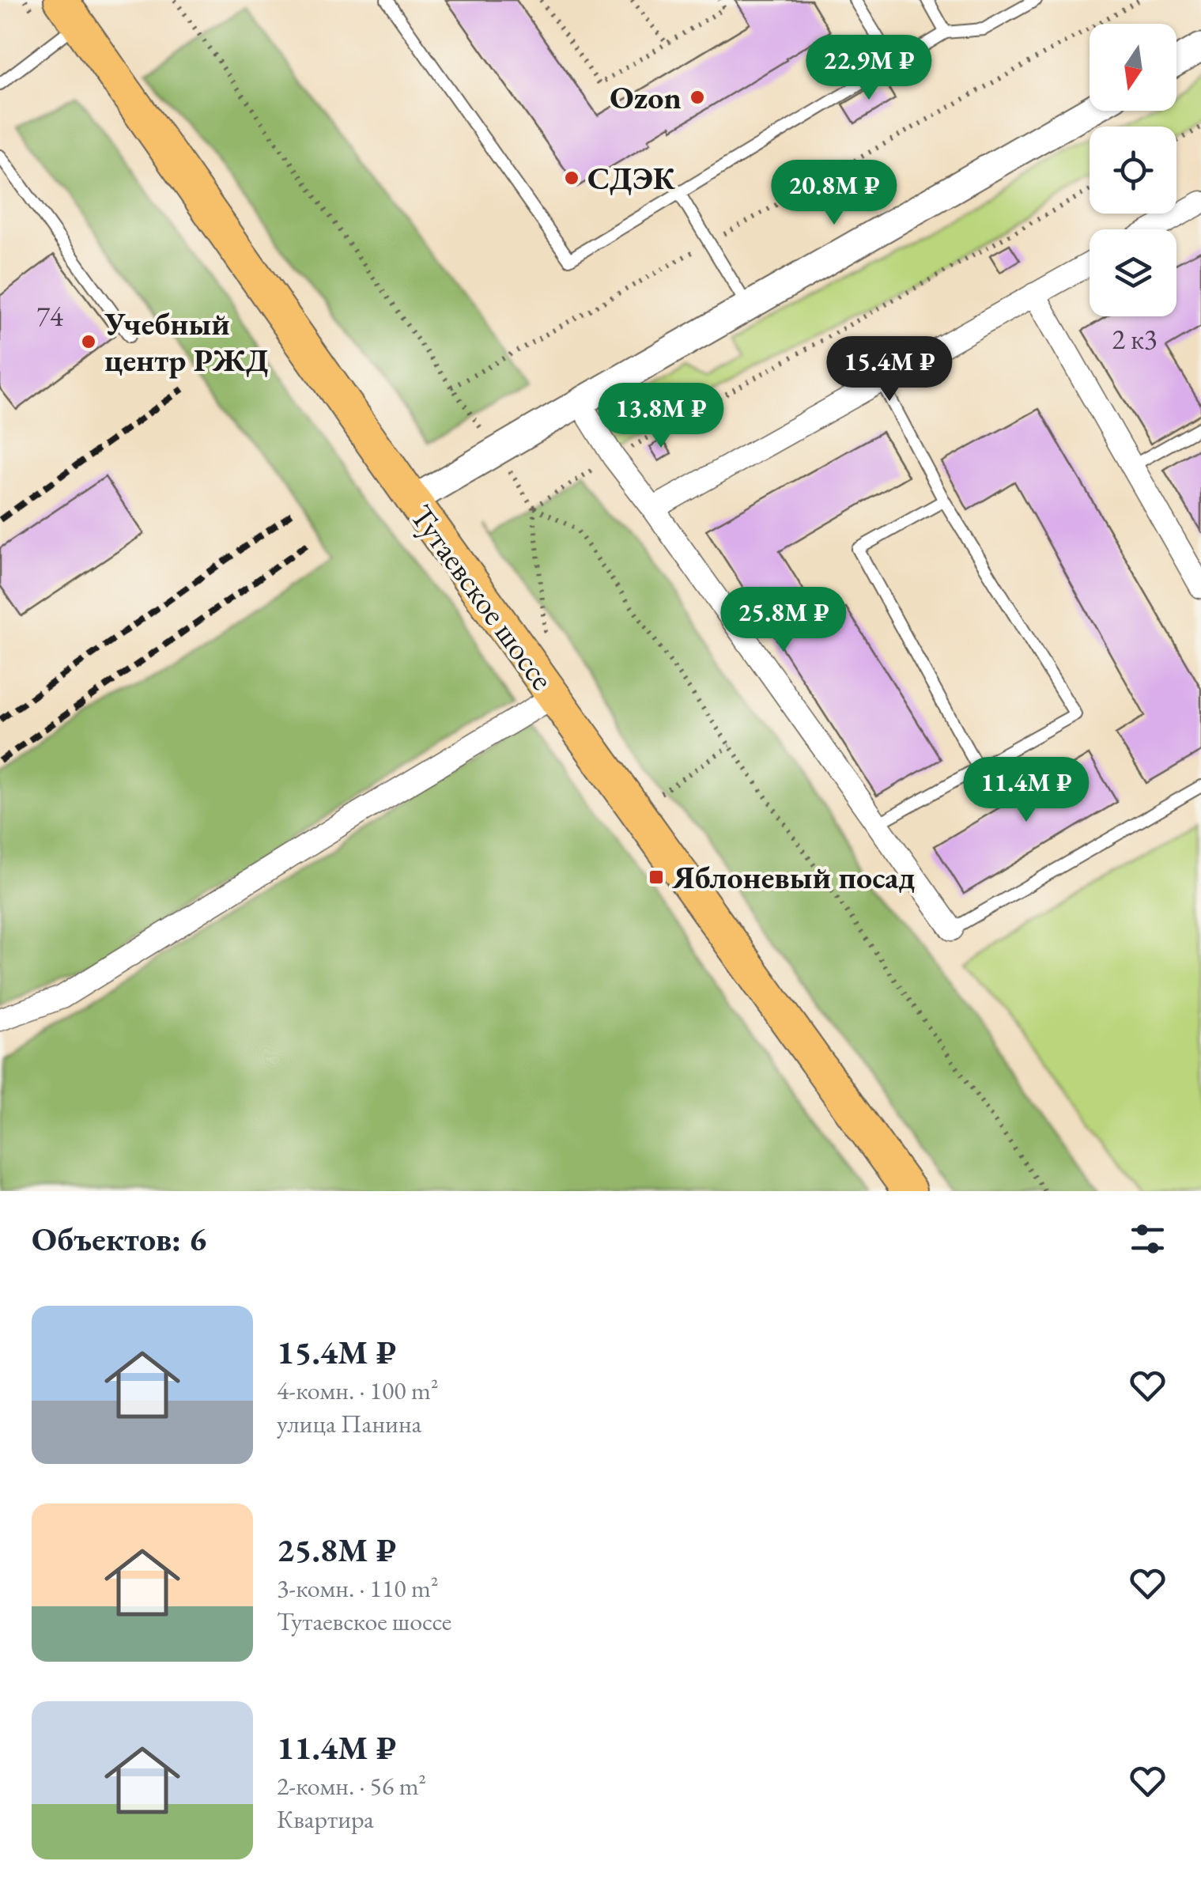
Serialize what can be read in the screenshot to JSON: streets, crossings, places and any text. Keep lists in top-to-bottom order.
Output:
{
  "streets": {
    "main road": ["Тутаевское шоссе"]
  },
  "places": {
    "other": ["Ozon", "СДЭК", "Учебный центр РЖД"],
    "transit": ["Яблоневый посад"]
  },
  "house_numbers": ["74", "2 к3"],
  "north": "bottom",
  "page": {
    "price": [
      "22.9M ₽",
      "20.8M ₽",
      "15.4M ₽",
      "13.8M ₽",
      "25.8M ₽",
      "11.4M ₽"
    ],
    "heading": "Объектов: 6",
    "list": [
      {
        "name": "15.4M ₽",
        "note": "4-комн. · 100 m² · улица Панина"
      },
      {
        "name": "25.8M ₽",
        "note": "3-комн. · 110 m² · Тутаевское шоссе"
      },
      {
        "name": "11.4M ₽",
        "note": "2-комн. · 56 m² · Квартира"
      }
    ]
  }
}
